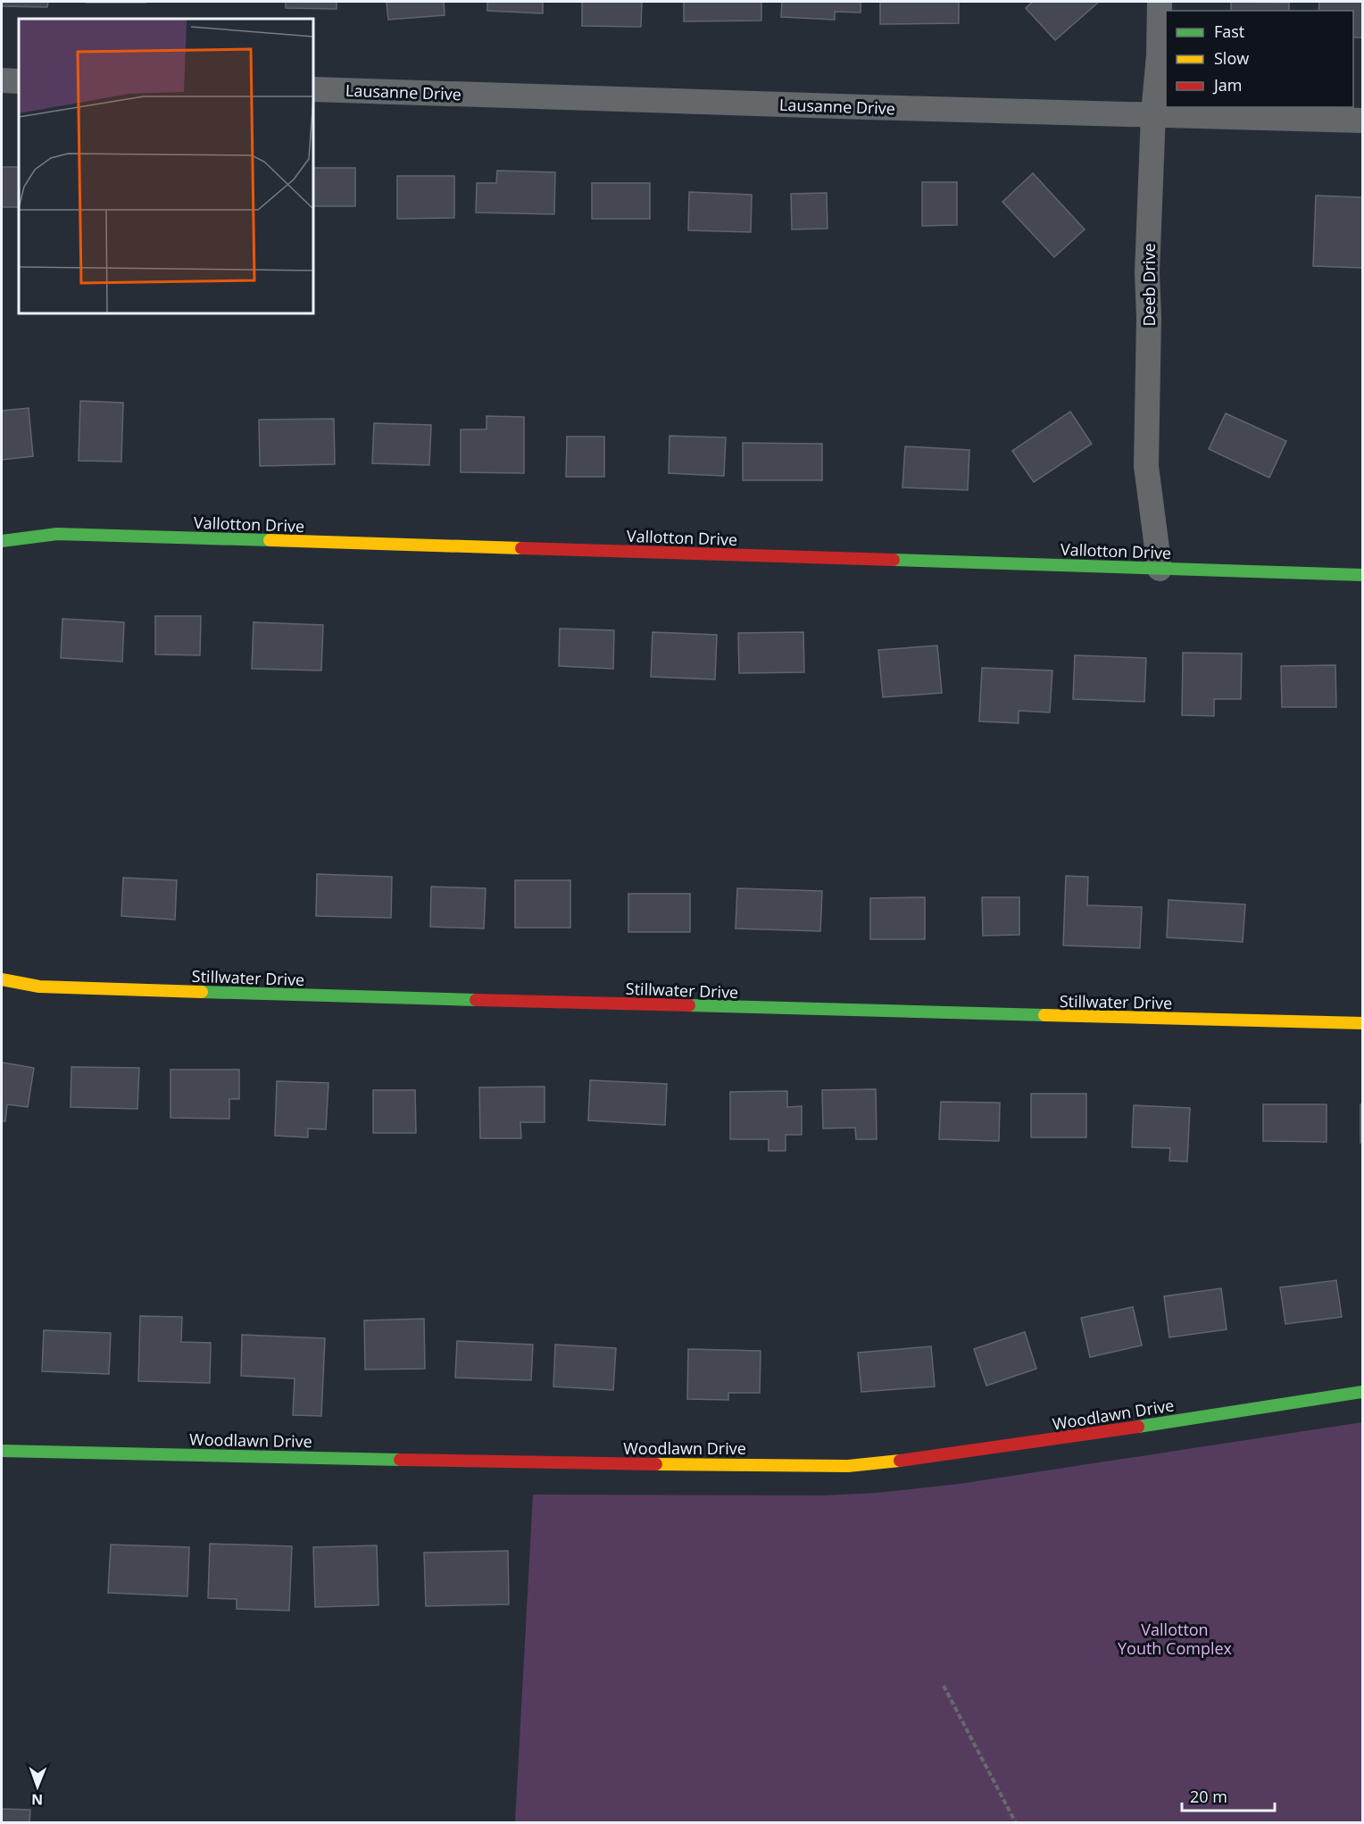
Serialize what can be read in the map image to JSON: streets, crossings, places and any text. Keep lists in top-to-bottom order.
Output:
{
  "streets": {
    "street": [
      "Lausanne Drive",
      "Deeb Drive",
      "Vallotton Drive",
      "Stillwater Drive",
      "Woodlawn Drive"
    ]
  },
  "crossings": [
    ["Lausanne Drive", "Deeb Drive"],
    ["Deeb Drive", "Vallotton Drive"]
  ],
  "parks": ["Vallotton Youth Complex"],
  "legend": ["Fast", "Slow", "Jam"],
  "scale_bar": "20 m",
  "north": "bottom"
}
